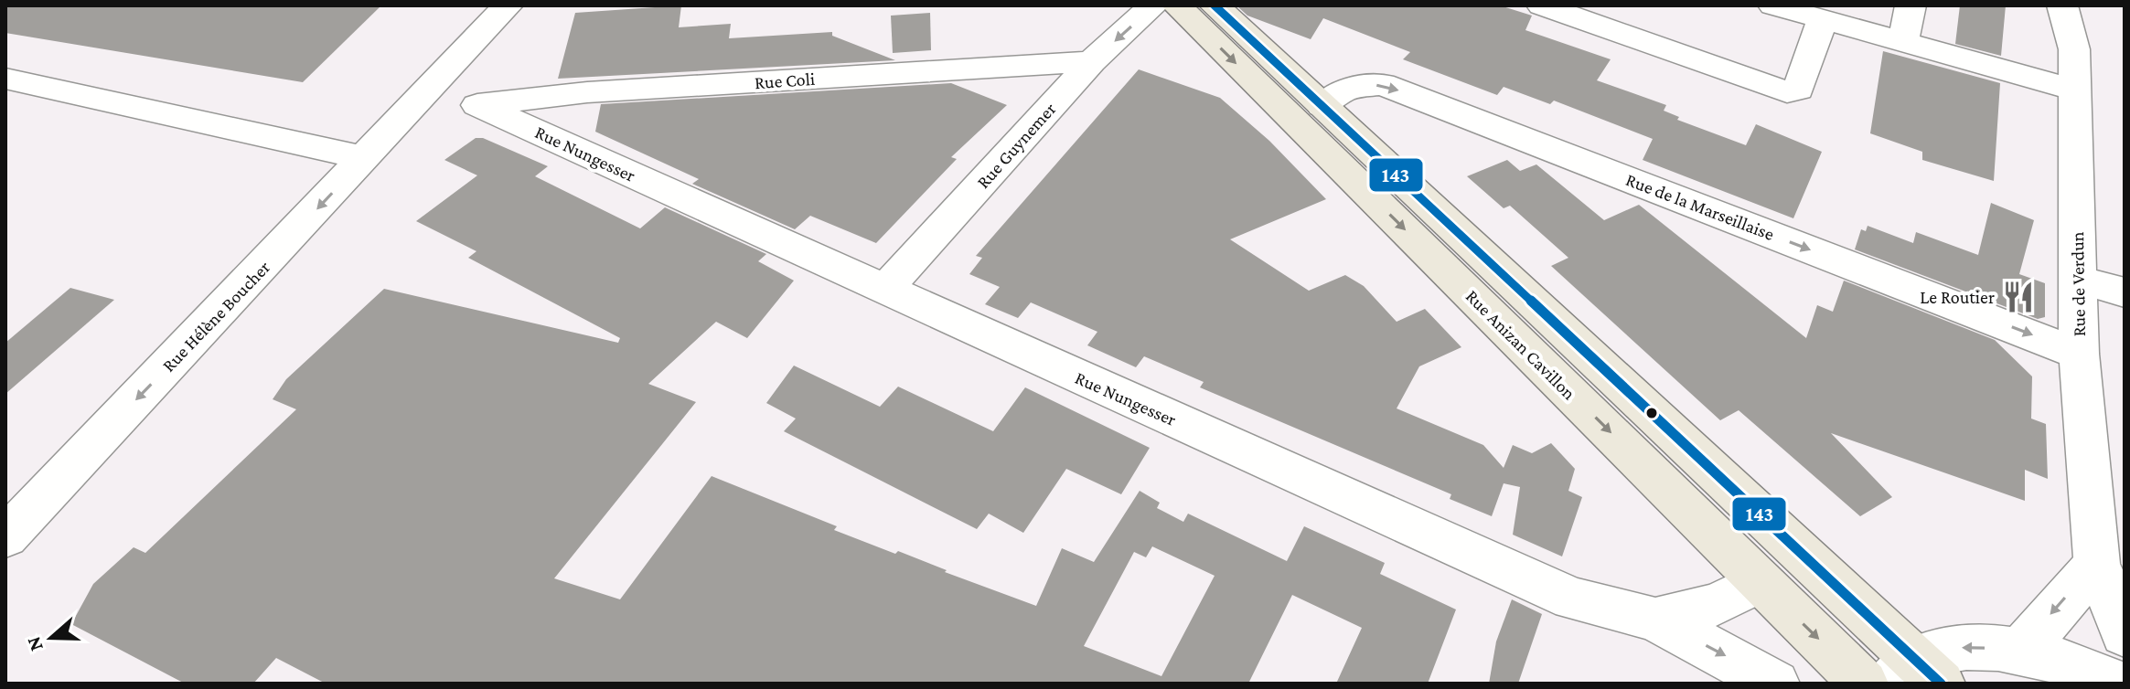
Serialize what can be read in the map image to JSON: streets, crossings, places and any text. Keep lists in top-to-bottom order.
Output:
{
  "streets": {
    "main road": ["Rue Anizan Cavillon"],
    "street": [
      "Rue Coli",
      "Rue Guynemer",
      "Rue Nungesser",
      "Rue de la Marseillaise",
      "Rue de Verdun",
      "Rue Hélène Boucher"
    ]
  },
  "crossings": [
    ["Rue Coli", "Rue Guynemer"],
    ["Rue Coli", "Rue Nungesser"],
    ["Rue Guynemer", "Rue Nungesser"],
    ["Rue de la Marseillaise", "Rue de Verdun"],
    ["Rue de la Marseillaise", "Rue Anizan Cavillon"]
  ],
  "one_way": ["Rue Hélène Boucher"],
  "places": {
    "restaurant": ["Le Routier"]
  },
  "lines": ["transit line 143"],
  "north": "left"
}
